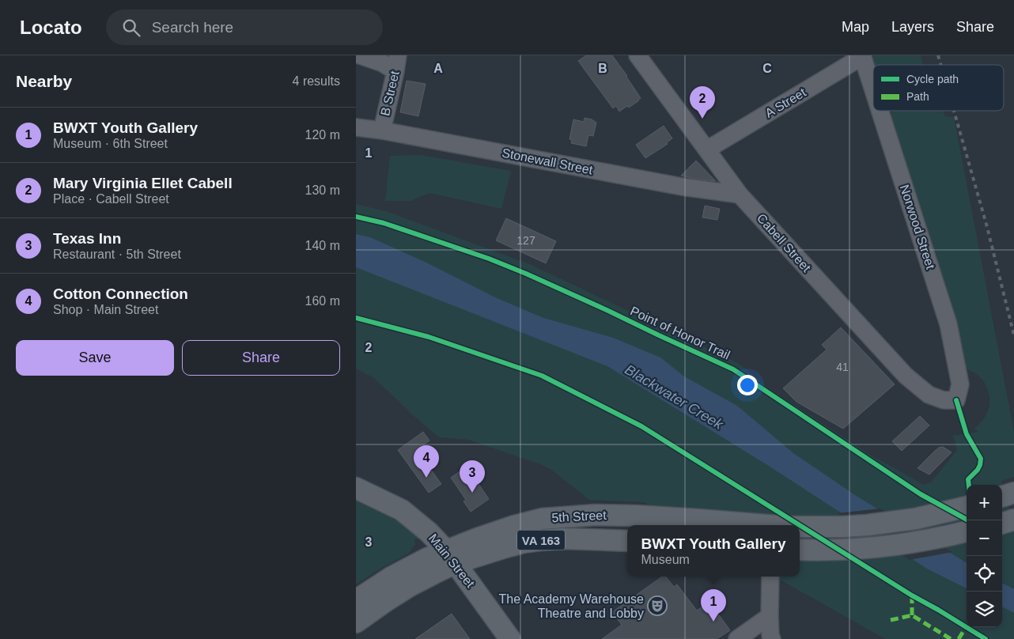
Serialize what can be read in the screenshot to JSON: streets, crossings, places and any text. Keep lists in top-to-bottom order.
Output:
{
  "streets": {
    "main road": ["5th Street", "VA 163", "Main Street"],
    "street": [
      "B Street",
      "A Street",
      "Stonewall Street",
      "Norwood Street",
      "Cabell Street"
    ],
    "cycle path": ["Point of Honor Trail"]
  },
  "crossings": [
    ["B Street", "Stonewall Street"],
    ["A Street", "Norwood Street"],
    ["A Street", "Cabell Street"],
    ["Stonewall Street", "Cabell Street"],
    ["Norwood Street", "Cabell Street"],
    ["5th Street", "Main Street"]
  ],
  "water": ["Blackwater Creek"],
  "places": {
    "theatre": ["The Academy Warehouse Theatre and Lobby"]
  },
  "house_numbers": ["127", "41"],
  "legend": ["Cycle path", "Path"],
  "page": {
    "header": "Locato",
    "search": "Search here",
    "nav": ["Map", "Layers", "Share"],
    "heading": ["Nearby", "4 results"],
    "pins": [
      "2",
      "4",
      "3",
      "1"
    ],
    "list": [
      {
        "mark": "1",
        "name": "BWXT Youth Gallery",
        "note": "Museum · 6th Street",
        "value": "120 m"
      },
      {
        "mark": "2",
        "name": "Mary Virginia Ellet Cabell",
        "note": "Place · Cabell Street",
        "value": "130 m"
      },
      {
        "mark": "3",
        "name": "Texas Inn",
        "note": "Restaurant · 5th Street",
        "value": "140 m"
      },
      {
        "mark": "4",
        "name": "Cotton Connection",
        "note": "Shop · Main Street",
        "value": "160 m"
      }
    ],
    "buttons": ["Save", "Share"],
    "map_buttons": ["+", "−"],
    "popup": ["BWXT Youth Gallery", "Museum"]
  },
  "grid": {
    "columns": ["A", "B", "C"],
    "rows": ["1", "2", "3"]
  }
}
